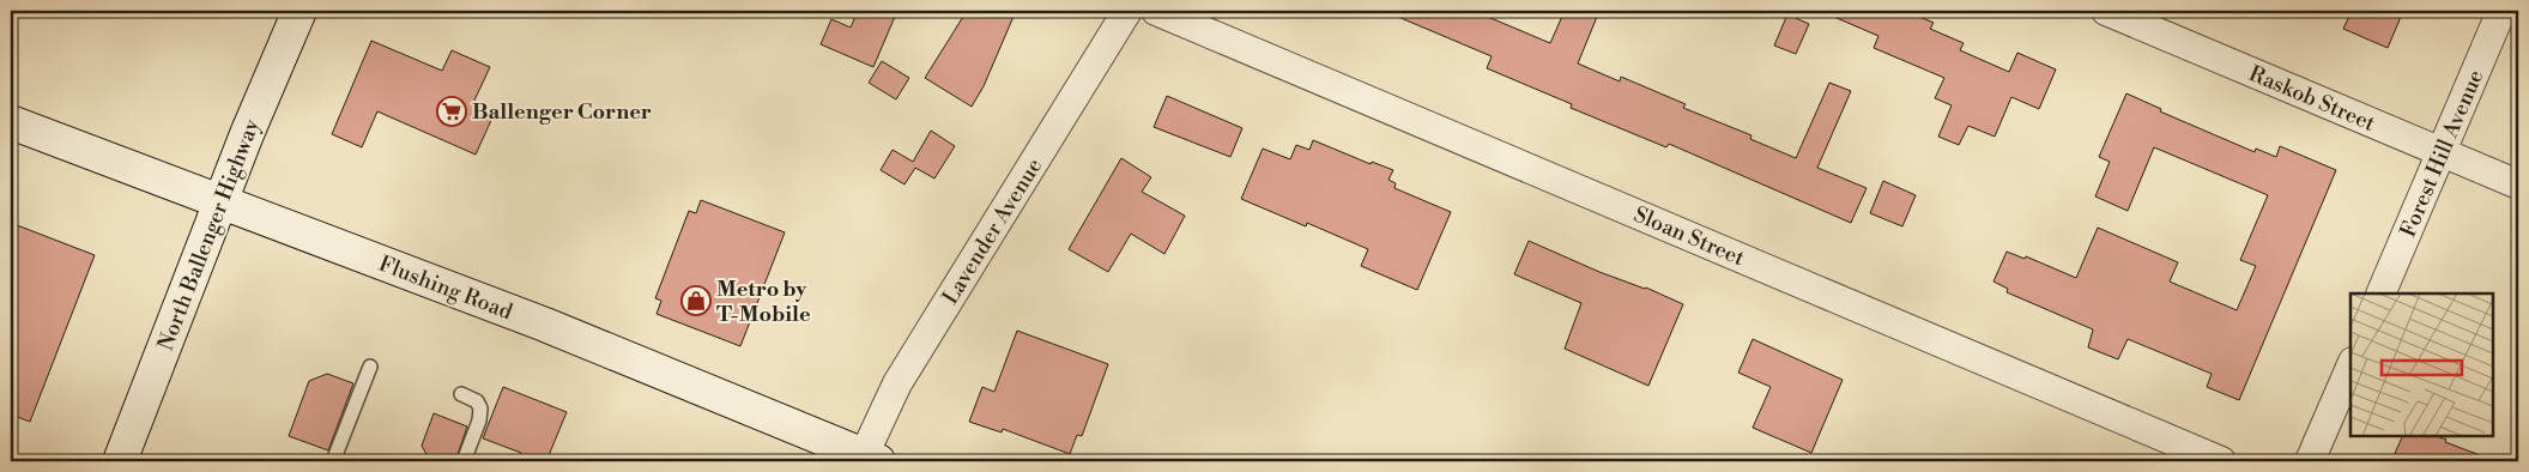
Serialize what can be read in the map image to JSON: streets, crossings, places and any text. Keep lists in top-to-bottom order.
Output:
{
  "streets": {
    "main road": ["North Ballenger Highway", "Flushing Road"],
    "street": [
      "Raskob Street",
      "Forest Hill Avenue",
      "Lavender Avenue",
      "Sloan Street"
    ]
  },
  "crossings": [
    ["Raskob Street", "Forest Hill Avenue"],
    ["Lavender Avenue", "Flushing Road"],
    ["North Ballenger Highway", "Flushing Road"]
  ],
  "places": {
    "supermarket": ["Ballenger Corner"],
    "shop": ["Metro by T-Mobile"]
  }
}
